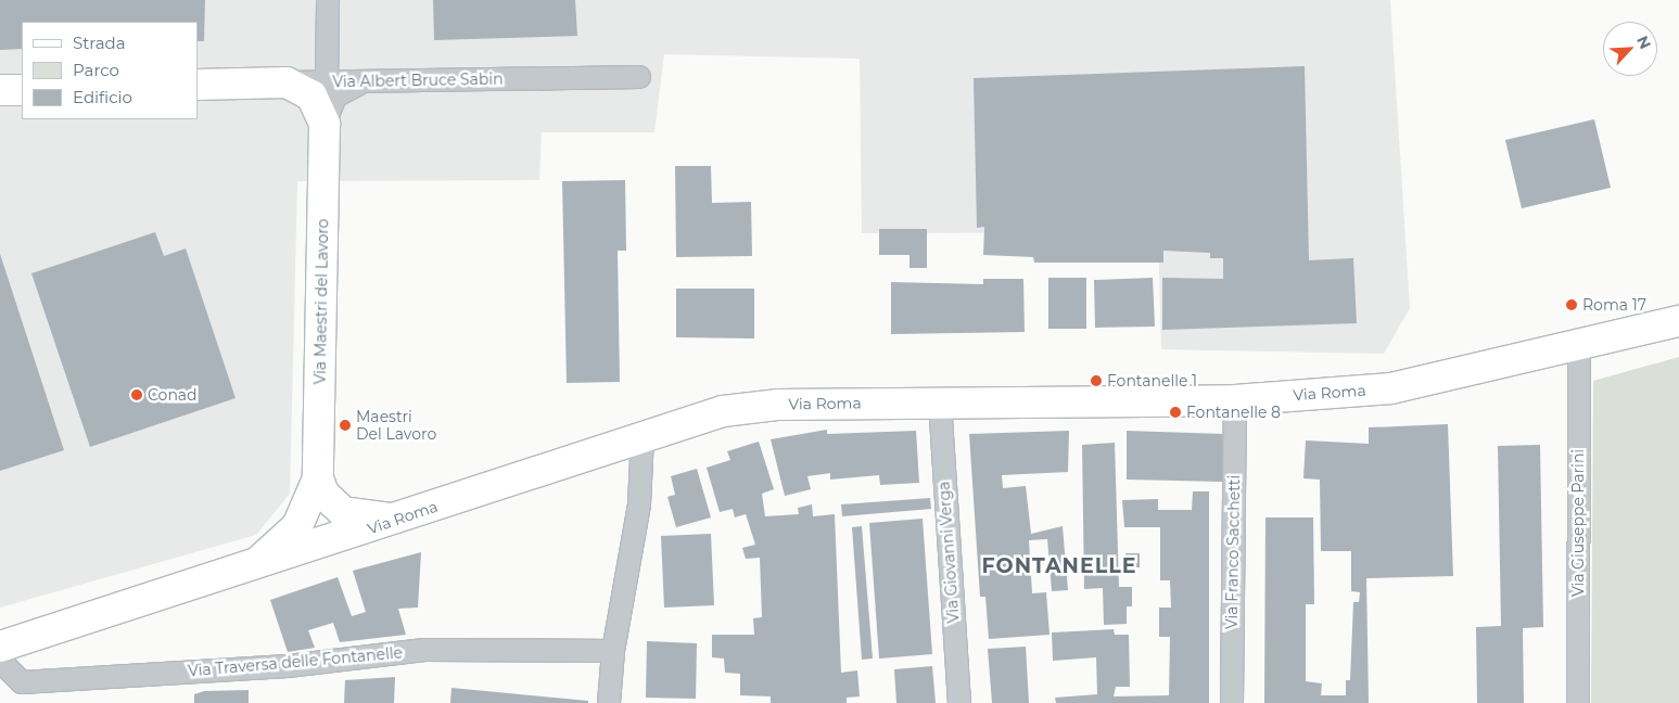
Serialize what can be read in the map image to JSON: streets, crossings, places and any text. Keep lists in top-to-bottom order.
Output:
{
  "streets": {
    "main road": ["Via Albert Bruce Sabin", "Via Maestri del Lavoro", "Via Roma"],
    "street": [
      "Via Giuseppe Parini",
      "Via Giovanni Verga",
      "Via Franco Sacchetti",
      "Via Traversa delle Fontanelle"
    ]
  },
  "crossings": [
    ["Via Albert Bruce Sabin", "Via Maestri del Lavoro"],
    ["Via Maestri del Lavoro", "Via Roma"],
    ["Via Roma", "Via Giuseppe Parini"],
    ["Via Roma", "Via Giovanni Verga"],
    ["Via Roma", "Via Franco Sacchetti"],
    ["Via Roma", "Via Traversa delle Fontanelle"]
  ],
  "districts": ["FONTANELLE"],
  "places": [
    "Roma 17",
    "Fontanelle 1",
    "Conad",
    "Fontanelle 8",
    "Maestri Del Lavoro"
  ],
  "legend": ["Strada", "Parco", "Edificio"],
  "north": "top right"
}
